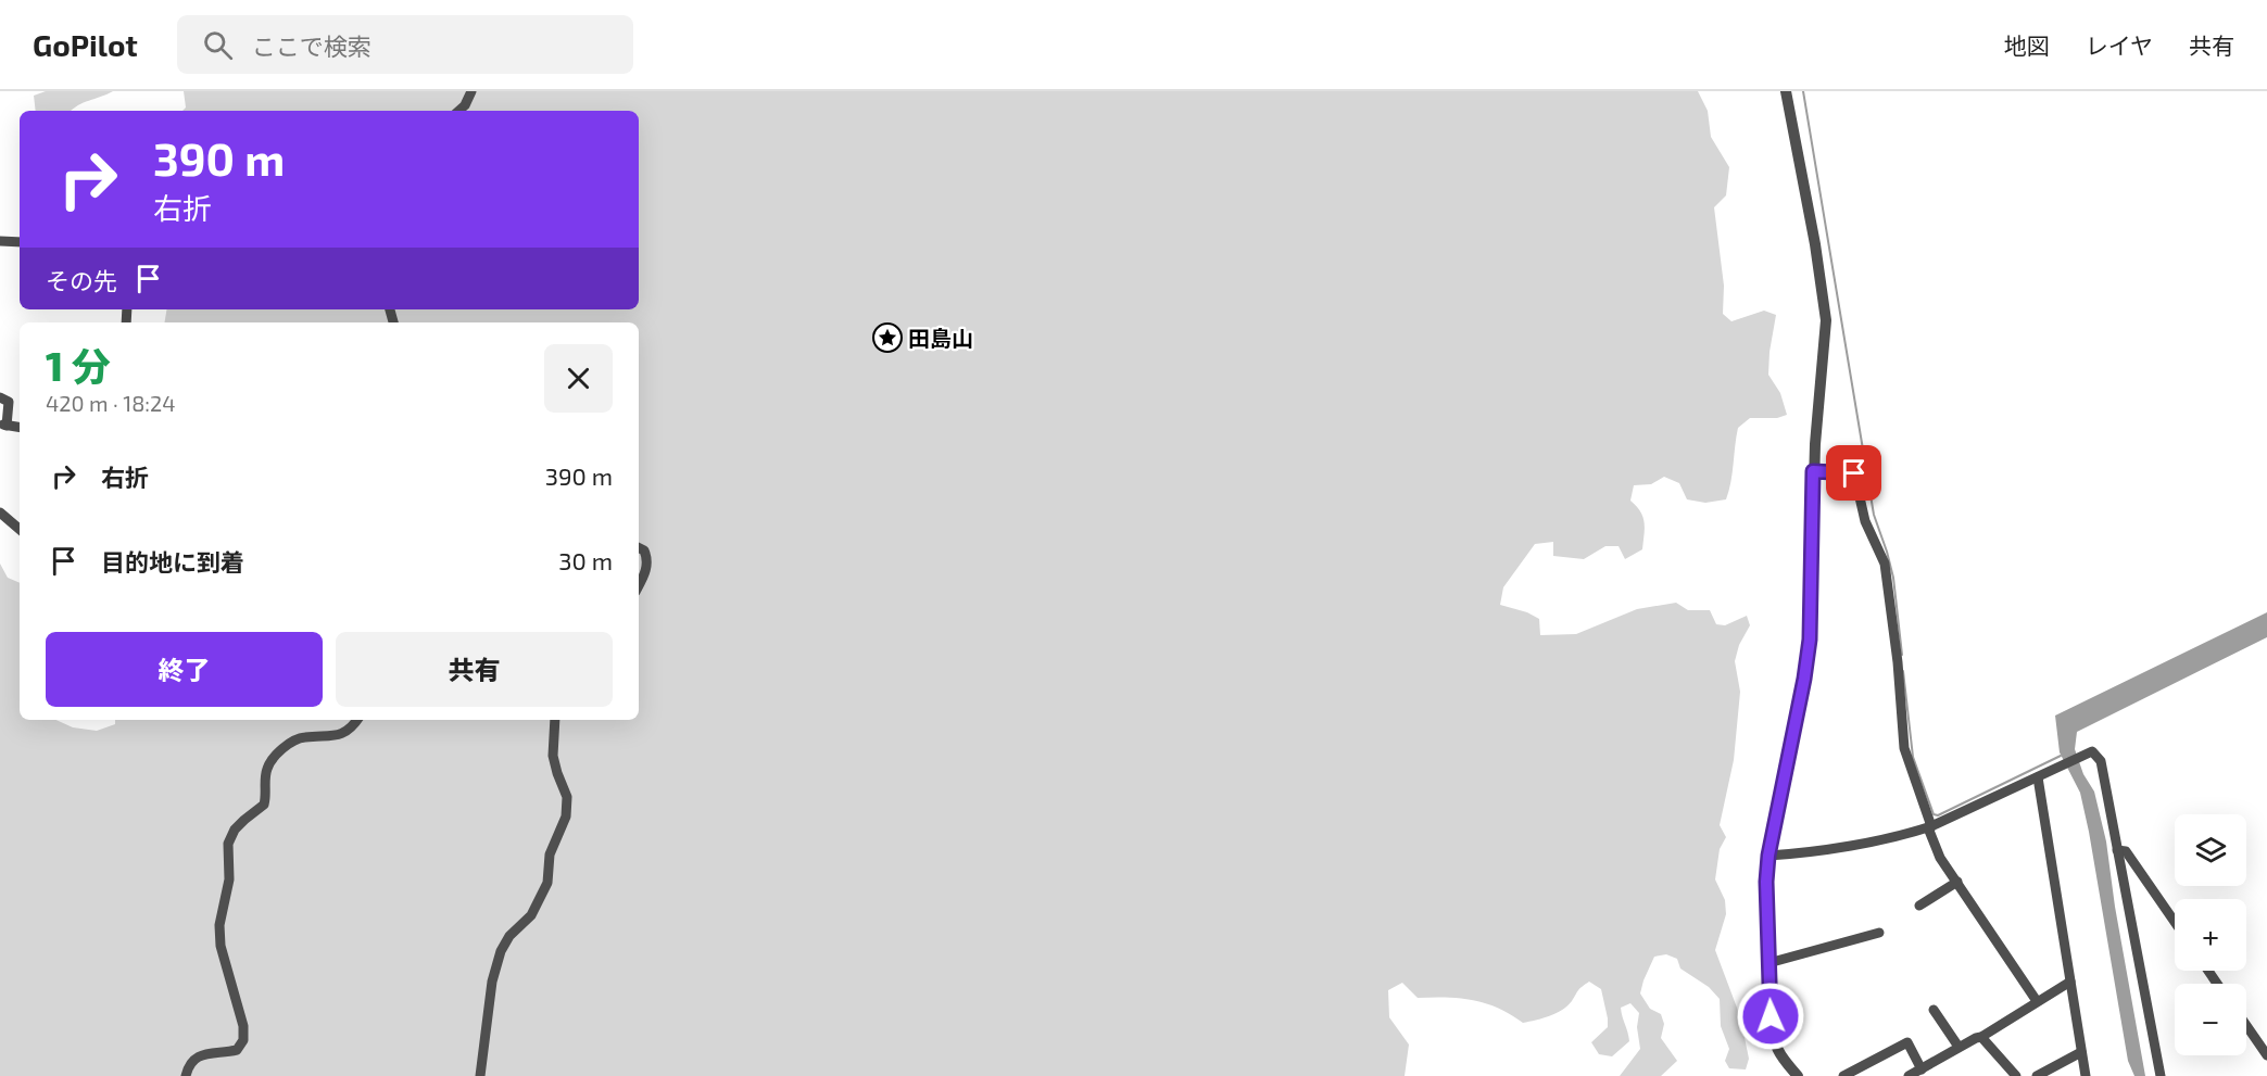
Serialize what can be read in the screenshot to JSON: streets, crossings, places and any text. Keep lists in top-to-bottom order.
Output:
{
  "places": {
    "place": ["田島山"]
  },
  "page": {
    "header": "GoPilot",
    "search": "ここで検索",
    "nav": ["地図", "レイヤ", "共有"],
    "turn": ["390 m", "右折"],
    "then": "その先",
    "heading": ["1 分", "420 m · 18:24"],
    "list": [
      {
        "name": "右折",
        "value": "390 m"
      },
      {
        "name": "目的地に到着",
        "value": "30 m"
      }
    ],
    "buttons": ["終了", "共有"],
    "map_buttons": ["+", "−"]
  }
}
